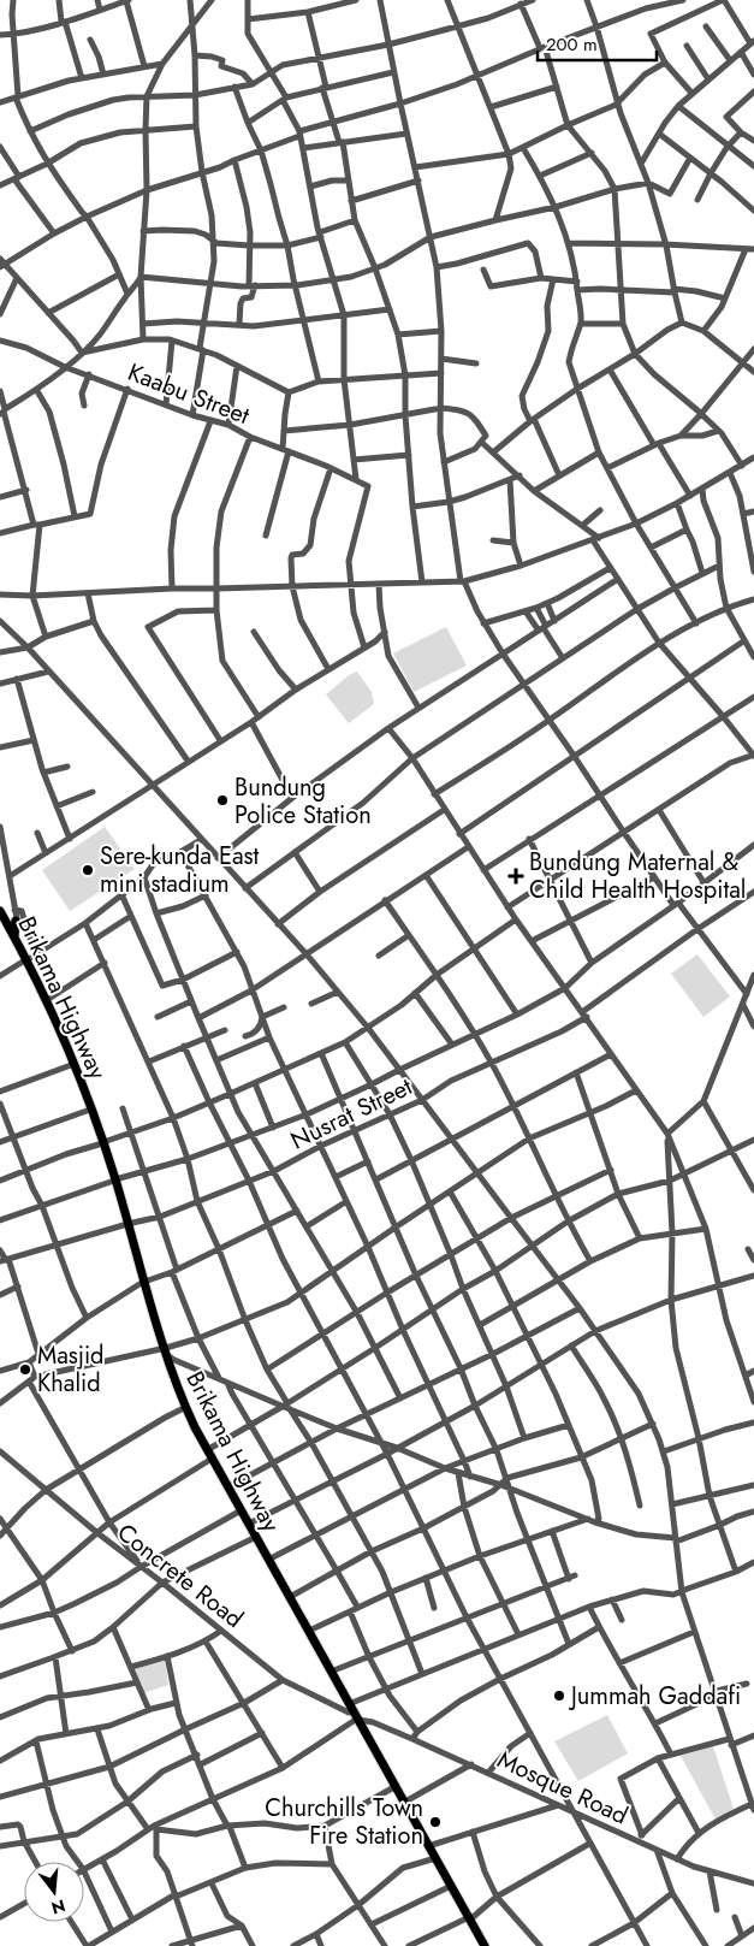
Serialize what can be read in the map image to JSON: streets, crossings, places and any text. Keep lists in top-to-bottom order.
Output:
{
  "streets": {
    "highway": ["Brikama Highway"],
    "street": [
      "Kaabu Street",
      "Nusrat Street",
      "Concrete Road",
      "Mosque Road"
    ]
  },
  "crossings": [
    ["Brikama Highway", "Nusrat Street"],
    ["Brikama Highway", "Concrete Road"],
    ["Brikama Highway", "Mosque Road"]
  ],
  "places": {
    "other": [
      "Bundung Police Station",
      "Sere-kunda East mini stadium",
      "Masjid Khalid",
      "Jummah Gaddafi",
      "Churchills Town Fire Station"
    ],
    "health": ["Bundung Maternal & Child Health Hospital"]
  },
  "scale_bar": "200 m",
  "north": "bottom"
}
